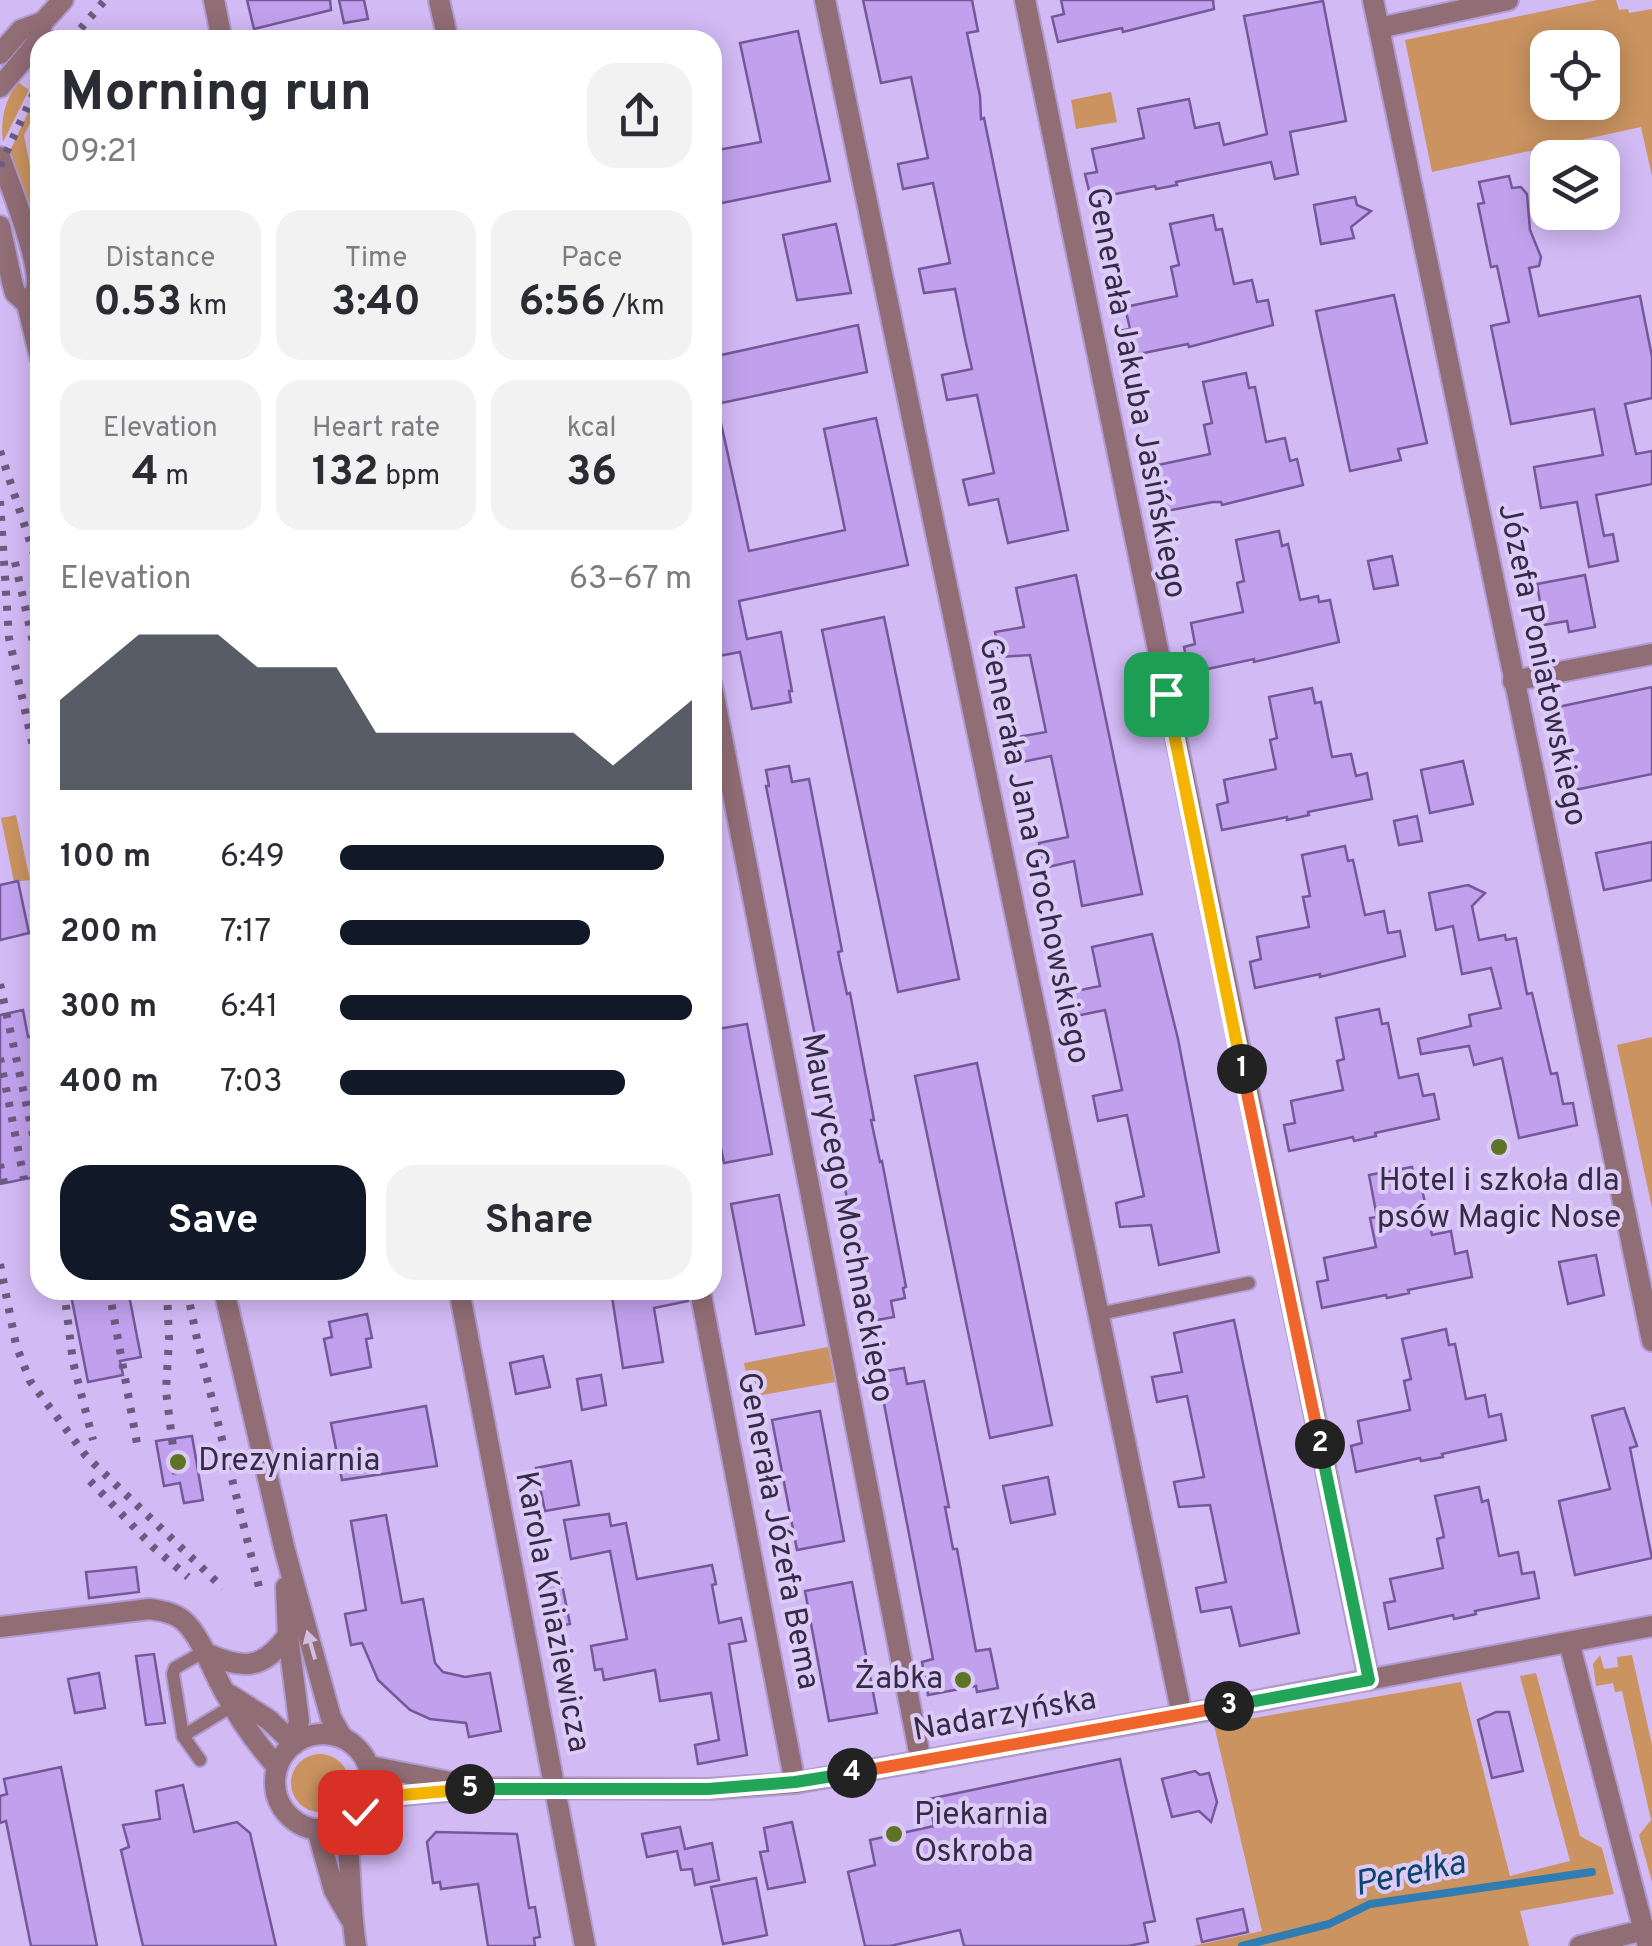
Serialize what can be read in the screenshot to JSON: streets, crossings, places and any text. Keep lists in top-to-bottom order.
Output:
{
  "streets": {
    "street": [
      "Generała Jakuba Jasińskiego",
      "Józefa Poniatowskiego",
      "Generała Jana Grochowskiego",
      "Maurycego Mochnackiego",
      "Generała Józefa Bema",
      "Karola Kniaziewicza",
      "Nadarzyńska"
    ]
  },
  "crossings": [
    ["Generała Jakuba Jasińskiego", "Nadarzyńska"],
    ["Generała Jana Grochowskiego", "Nadarzyńska"],
    ["Maurycego Mochnackiego", "Nadarzyńska"],
    ["Generała Józefa Bema", "Nadarzyńska"],
    ["Karola Kniaziewicza", "Nadarzyńska"]
  ],
  "water": ["Perełka"],
  "places": [
    "Hotel i szkoła dla psów Magic Nose",
    "Drezyniarnia",
    "Żabka",
    "Piekarnia Oskroba"
  ],
  "page": {
    "heading": ["Morning run", "09:21"],
    "stats": [
      ["Distance", "0.53 km"],
      ["Time", "3:40"],
      ["Pace", "6:56 /km"],
      ["Elevation", "4 m"],
      ["Heart rate", "132 bpm"],
      ["kcal", "36"]
    ],
    "chart": ["Elevation", "63–67 m"],
    "list": [
      {
        "name": "100 m",
        "note": "6:49"
      },
      {
        "name": "200 m",
        "note": "7:17"
      },
      {
        "name": "300 m",
        "note": "6:41"
      },
      {
        "name": "400 m",
        "note": "7:03"
      }
    ],
    "pins": [
      "1",
      "2",
      "3",
      "4",
      "5"
    ],
    "buttons": ["Save", "Share"]
  }
}
